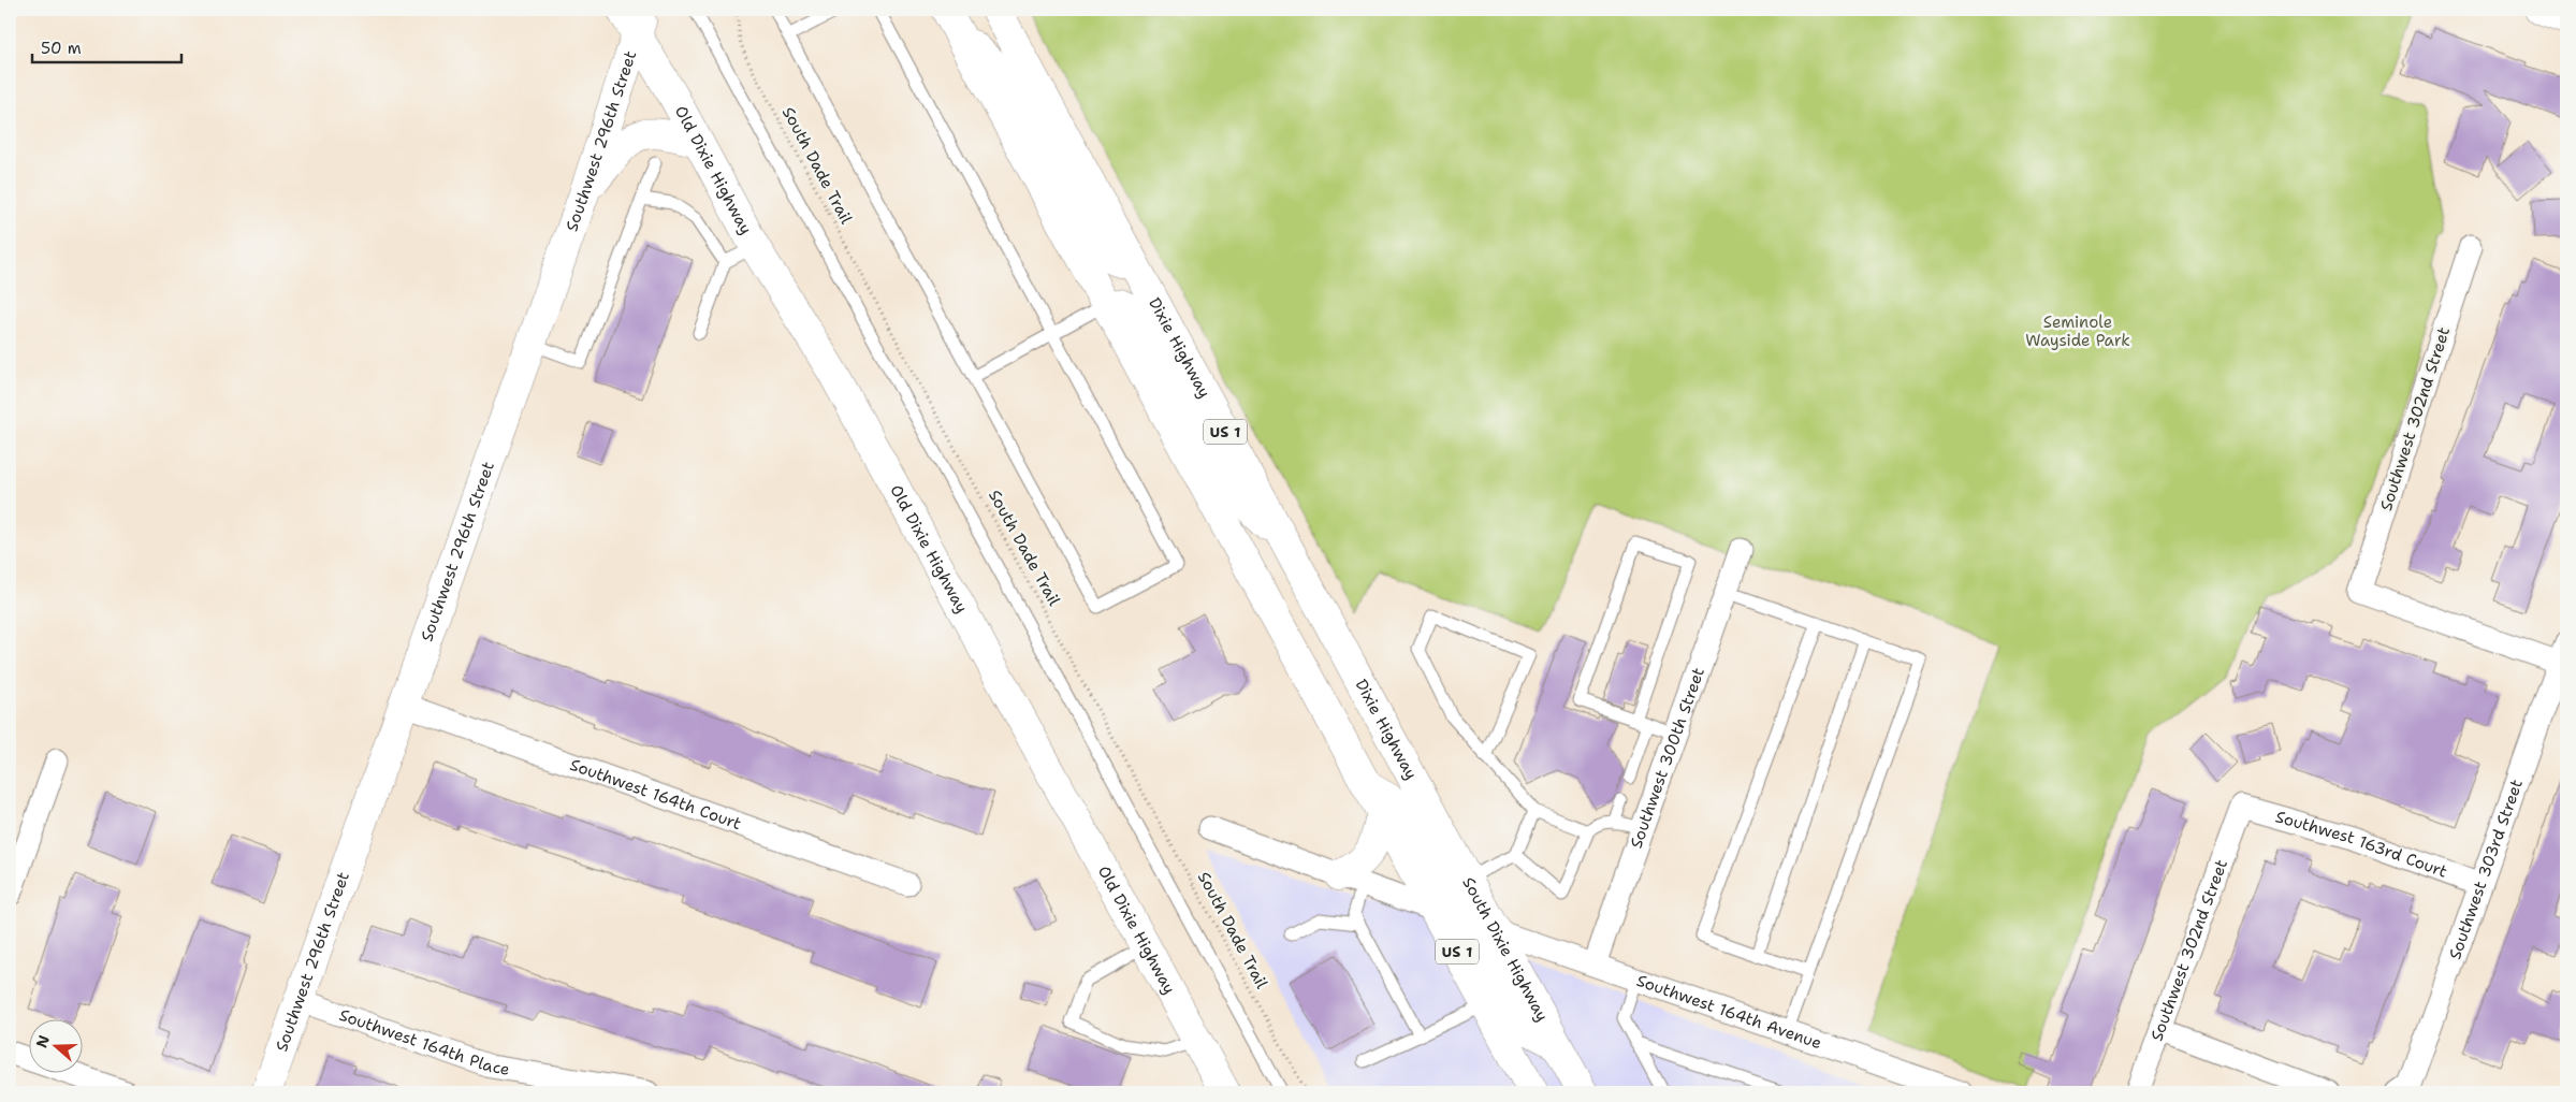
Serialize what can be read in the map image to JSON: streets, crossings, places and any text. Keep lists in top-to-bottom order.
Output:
{
  "streets": {
    "main road": [
      "Southwest 296th Street",
      "Old Dixie Highway",
      "Dixie Highway",
      "US 1",
      "South Dixie Highway"
    ],
    "street": [
      "Southwest 302nd Street",
      "Southwest 300th Street",
      "Southwest 164th Court",
      "Southwest 163rd Court",
      "Southwest 303rd Street",
      "Southwest 164th Avenue",
      "Southwest 164th Place"
    ],
    "path": ["South Dade Trail"]
  },
  "crossings": [
    ["Southwest 296th Street", "Old Dixie Highway"],
    ["Southwest 296th Street", "Southwest 164th Court"],
    ["Southwest 296th Street", "Southwest 164th Place"],
    ["Dixie Highway", "South Dixie Highway"],
    ["Southwest 302nd Street", "Southwest 163rd Court"],
    ["Southwest 302nd Street", "Southwest 303rd Street"],
    ["US 1", "South Dixie Highway"],
    ["Southwest 300th Street", "Southwest 164th Avenue"],
    ["Southwest 163rd Court", "Southwest 303rd Street"],
    ["South Dixie Highway", "Southwest 164th Avenue"]
  ],
  "parks": ["Seminole Wayside Park"],
  "scale_bar": "50 m",
  "north": "left"
}
